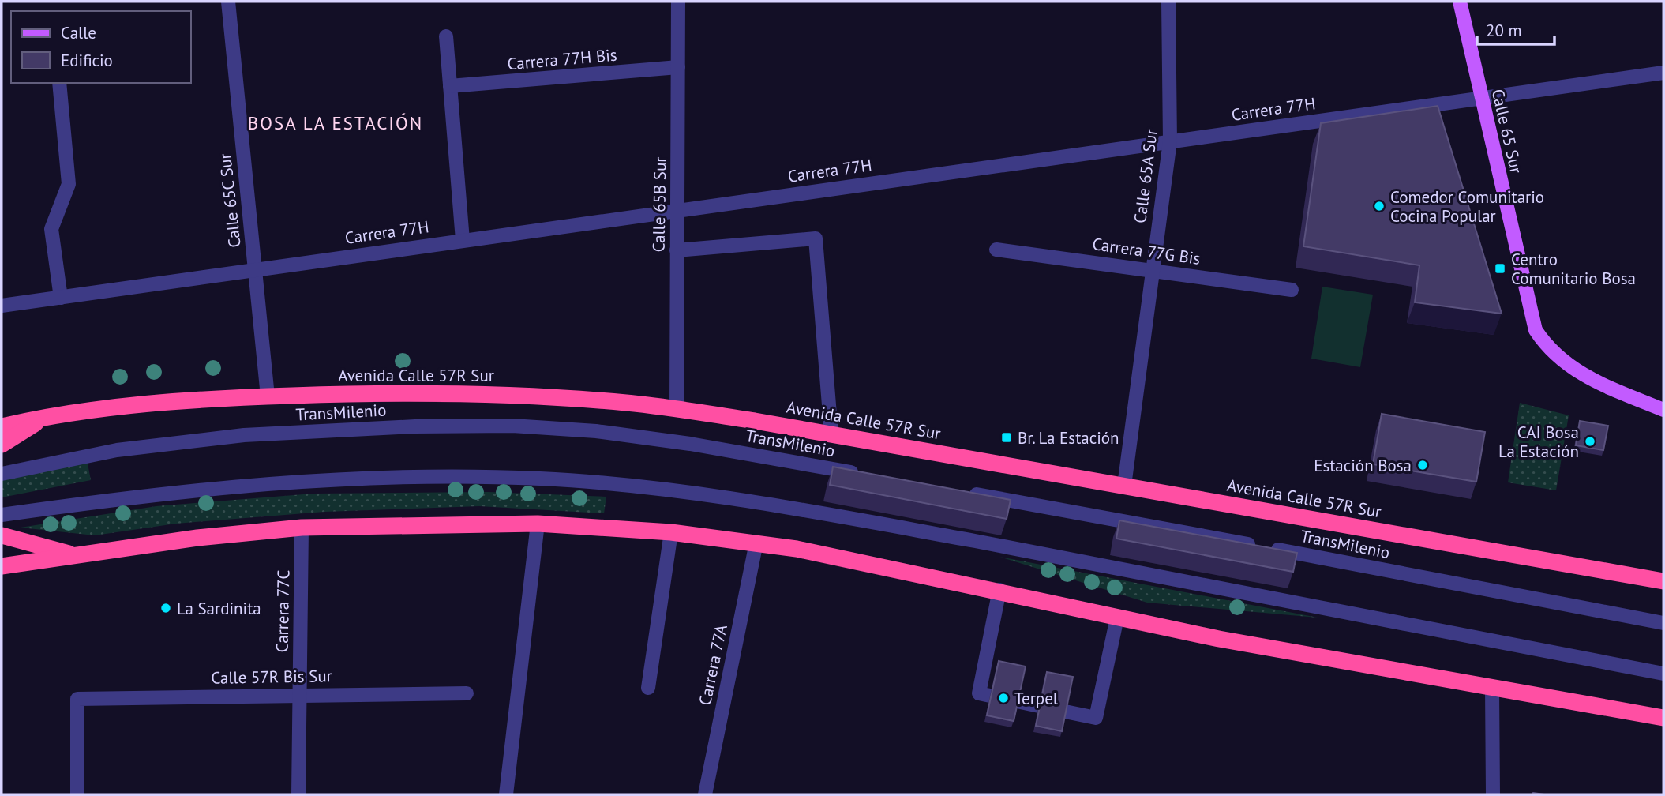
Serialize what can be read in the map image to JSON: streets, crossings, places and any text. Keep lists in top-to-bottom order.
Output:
{
  "streets": {
    "highway": ["Avenida Calle 57R Sur"],
    "main road": ["Calle 65 Sur"],
    "street": [
      "Carrera 77H Bis",
      "Carrera 77H",
      "Calle 65A Sur",
      "Calle 65C Sur",
      "Calle 65B Sur",
      "Carrera 77G Bis",
      "TransMilenio",
      "Carrera 77C",
      "Carrera 77A",
      "Calle 57R Bis Sur"
    ]
  },
  "crossings": [
    ["Carrera 77H Bis", "Calle 65B Sur"],
    ["Carrera 77H", "Calle 65 Sur"],
    ["Carrera 77H", "Calle 65A Sur"],
    ["Carrera 77H", "Calle 65C Sur"],
    ["Carrera 77H", "Calle 65B Sur"],
    ["Calle 65A Sur", "Carrera 77G Bis"],
    ["Calle 65A Sur", "Avenida Calle 57R Sur"],
    ["Calle 65C Sur", "Avenida Calle 57R Sur"],
    ["Calle 65B Sur", "Avenida Calle 57R Sur"],
    ["Carrera 77C", "Calle 57R Bis Sur"]
  ],
  "districts": ["BOSA LA ESTACIÓN"],
  "places": {
    "other": [
      "Comedor Comunitario Cocina Popular",
      "CAI Bosa La Estación",
      "Estación Bosa",
      "La Sardinita",
      "Terpel"
    ],
    "transit": ["Centro Comunitario Bosa", "Br. La Estación"]
  },
  "legend": ["Calle", "Edificio"],
  "scale_bar": "20 m"
}
